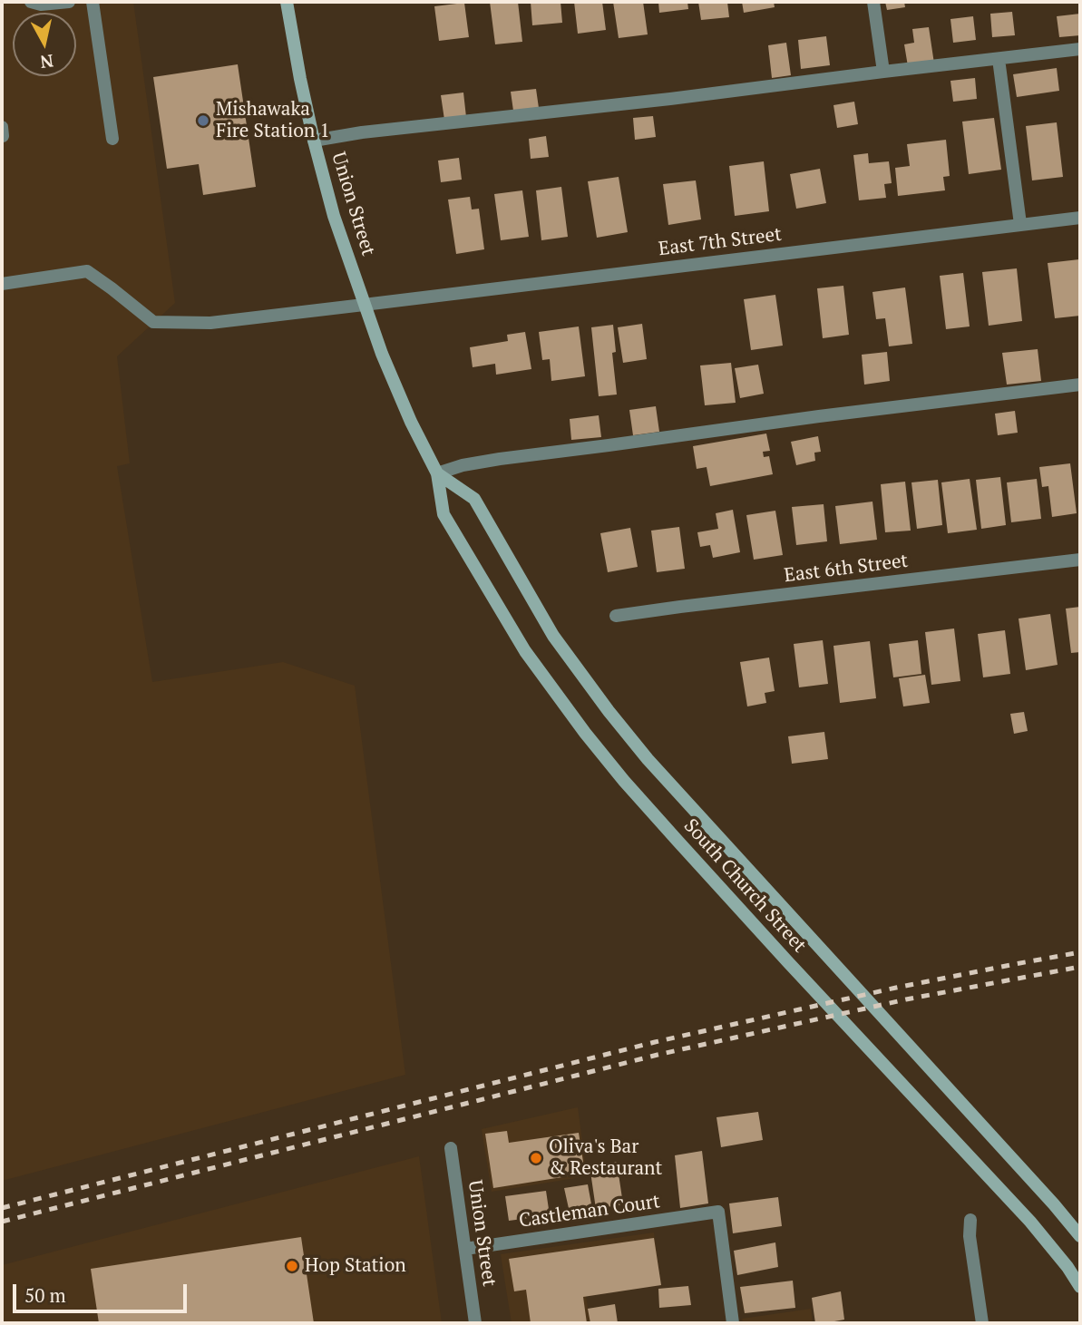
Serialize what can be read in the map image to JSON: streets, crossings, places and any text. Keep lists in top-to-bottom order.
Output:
{
  "streets": {
    "main road": ["Union Street", "South Church Street"],
    "street": ["East 7th Street", "East 6th Street", "Castleman Court"]
  },
  "crossings": [
    ["Union Street", "East 7th Street"],
    ["Union Street", "South Church Street"],
    ["Union Street", "Castleman Court"],
    ["East 7th Street", "South Church Street"]
  ],
  "places": ["Mishawaka Fire Station 1", "Oliva's Bar & Restaurant", "Hop Station"],
  "scale_bar": "50 m",
  "north": "bottom"
}
